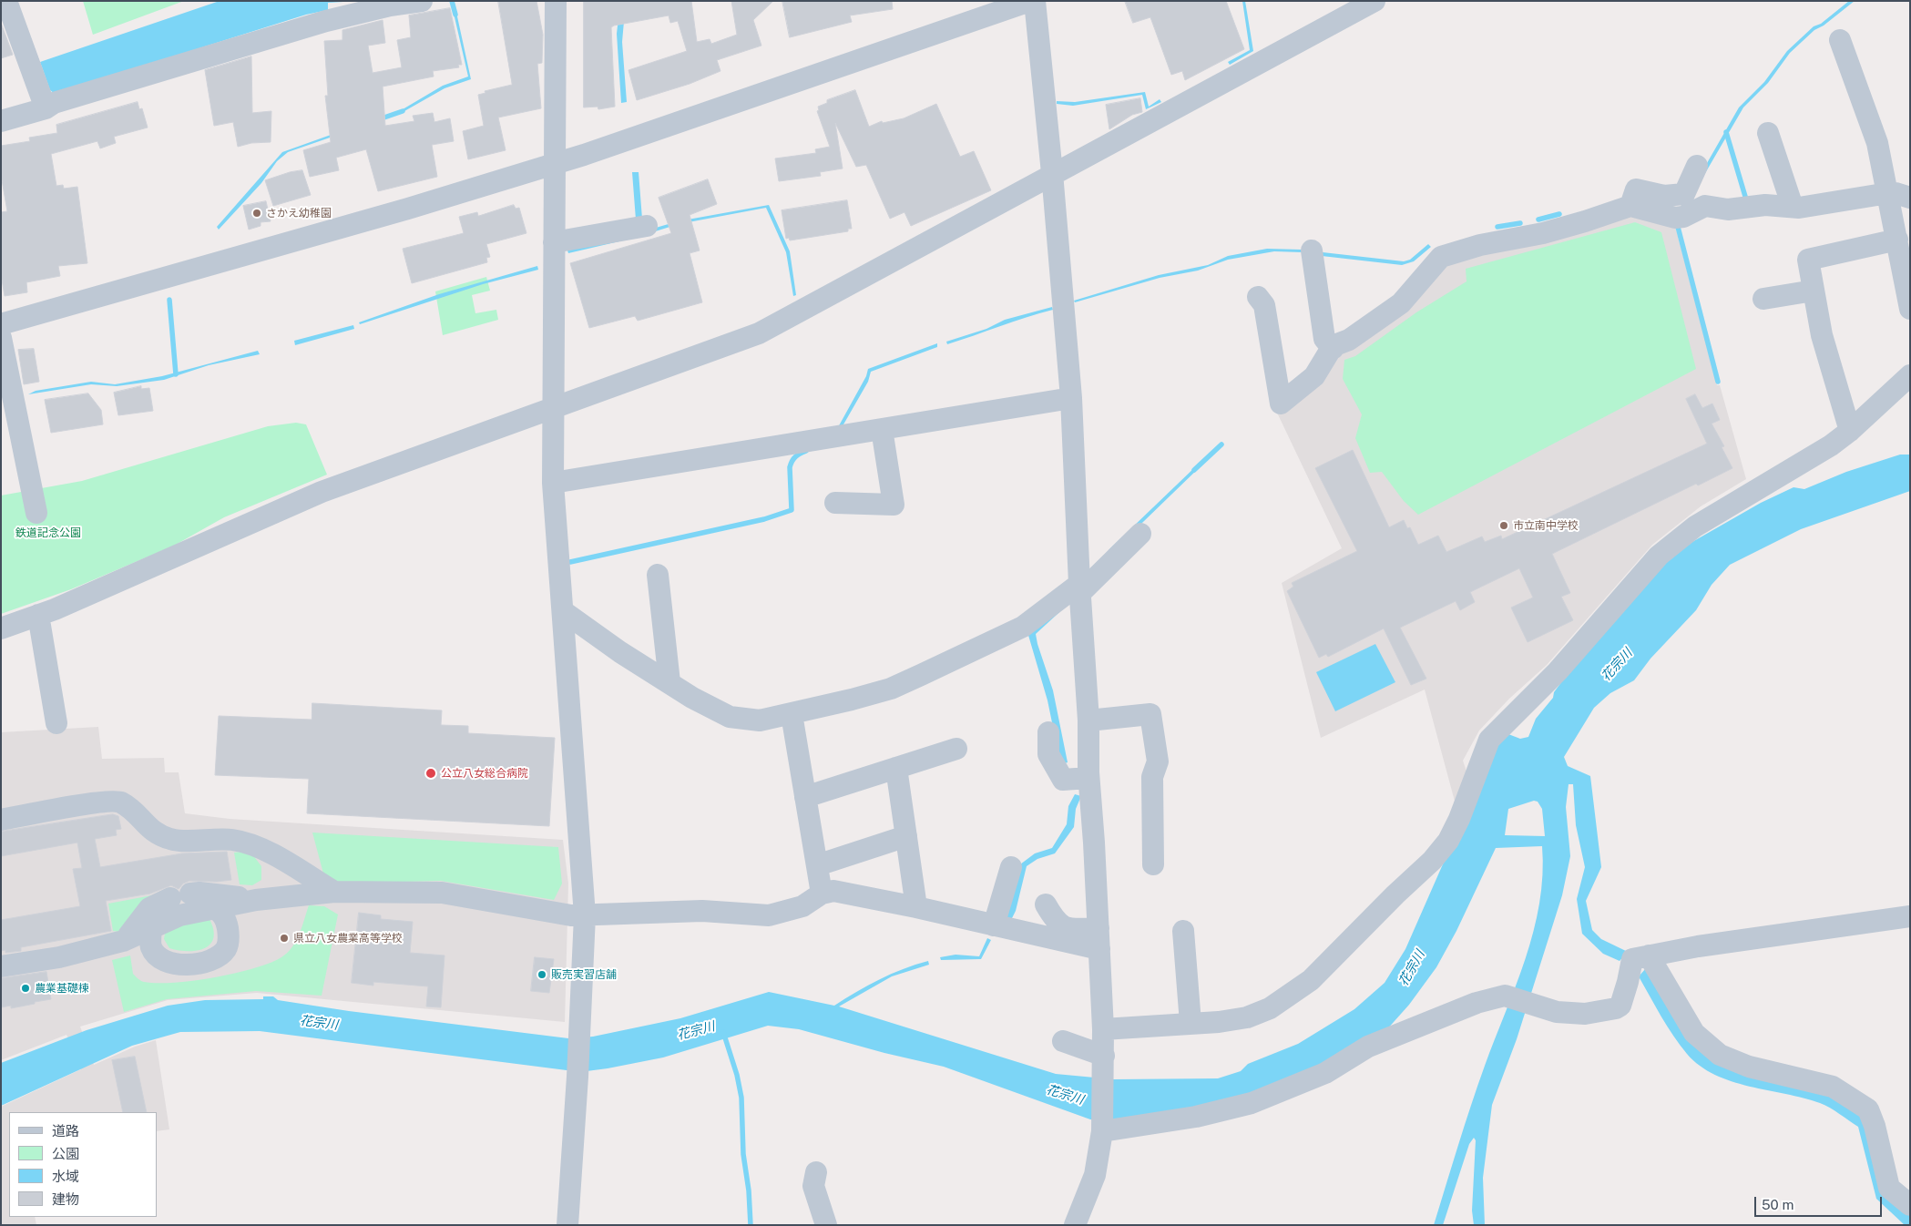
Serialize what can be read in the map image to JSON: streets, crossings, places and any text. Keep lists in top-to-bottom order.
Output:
{
  "water": ["花宗川"],
  "parks": ["鉄道記念公園"],
  "places": [
    "さかえ幼稚園",
    "市立南中学校",
    "公立八女総合病院",
    "県立八女農業高等学校",
    "販売実習店舗",
    "農業基礎棟"
  ],
  "legend": [
    "道路",
    "公園",
    "水域",
    "建物"
  ],
  "scale_bar": "50 m"
}
